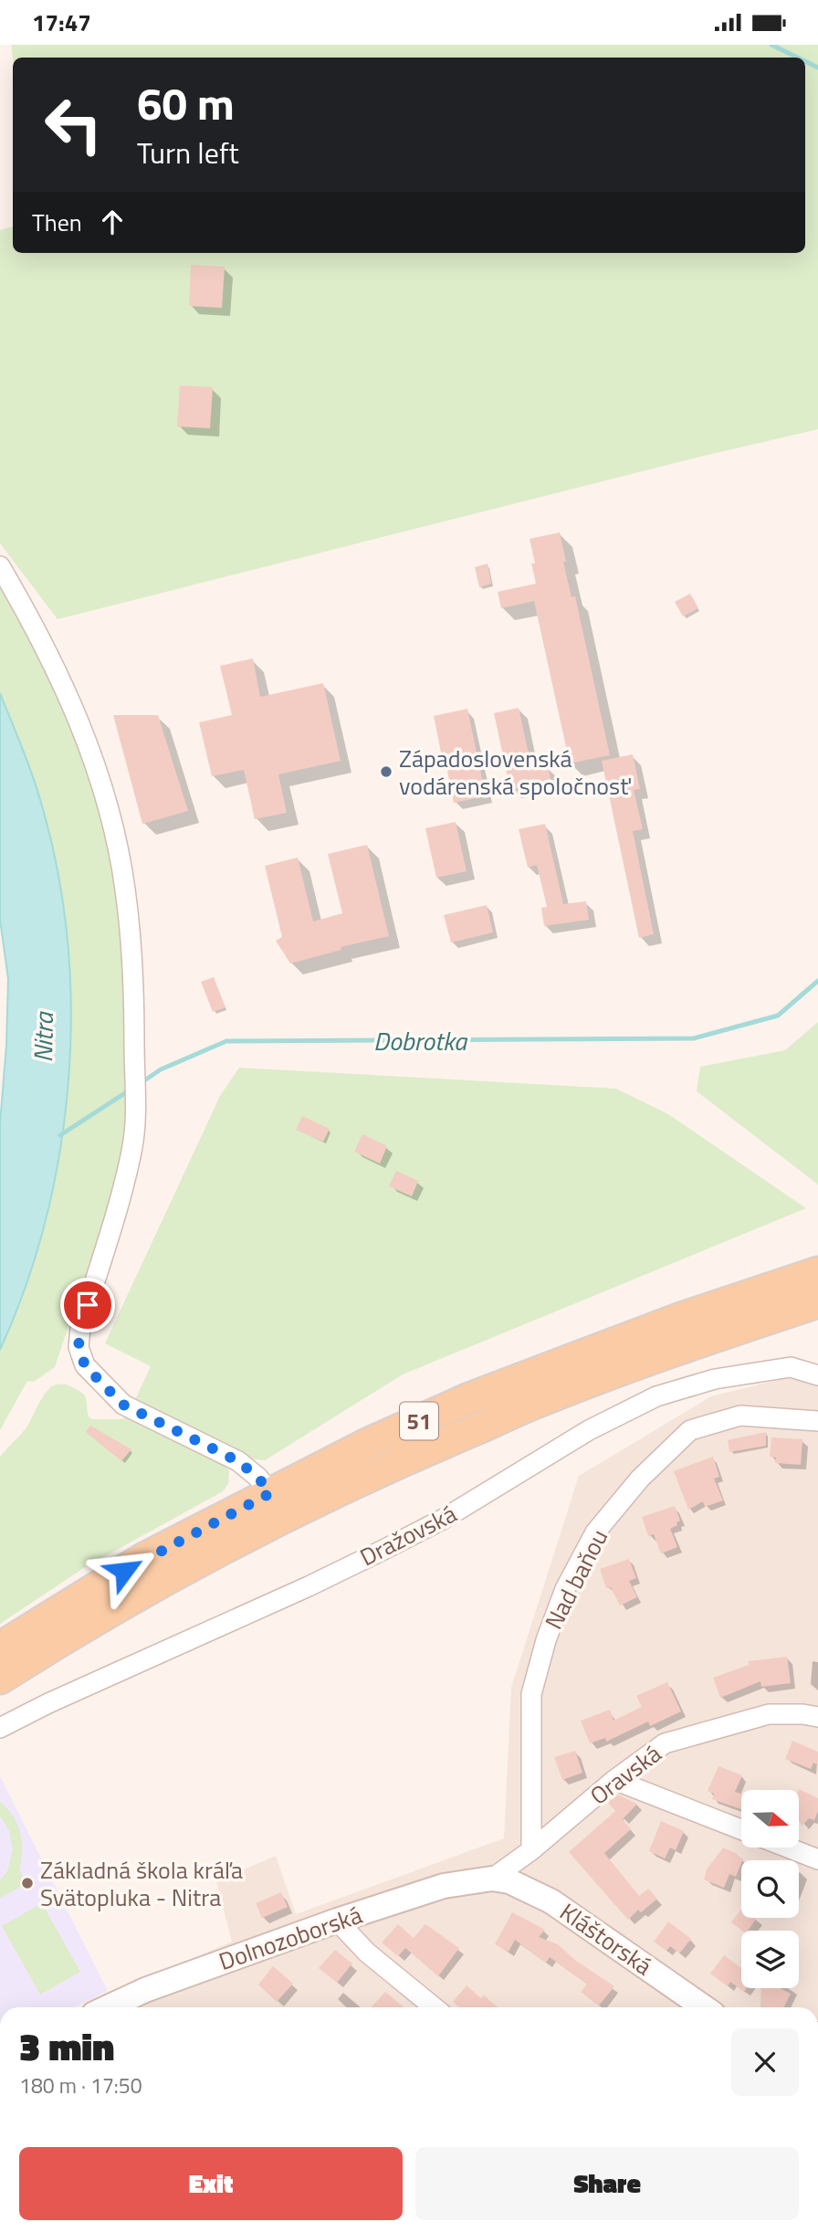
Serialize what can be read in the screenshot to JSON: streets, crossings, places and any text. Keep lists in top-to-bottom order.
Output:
{
  "streets": {
    "main road": ["51"],
    "street": [
      "Dražovská",
      "Nad baňou",
      "Oravská",
      "Dolnozoborská",
      "Kláštorská"
    ]
  },
  "crossings": [
    ["Nad baňou", "Oravská"],
    ["Oravská", "Dolnozoborská"],
    ["Oravská", "Kláštorská"],
    ["Dolnozoborská", "Kláštorská"]
  ],
  "water": ["Nitra", "Dobrotka"],
  "places": ["Západoslovenská vodárenská spoločnosť", "Základná škola kráľa Svätopluka - Nitra"],
  "north": "right",
  "page": {
    "status": "17:47",
    "turn": ["60 m", "Turn left"],
    "then": "Then",
    "heading": ["3 min", "180 m · 17:50"],
    "buttons": ["Exit", "Share"]
  }
}
